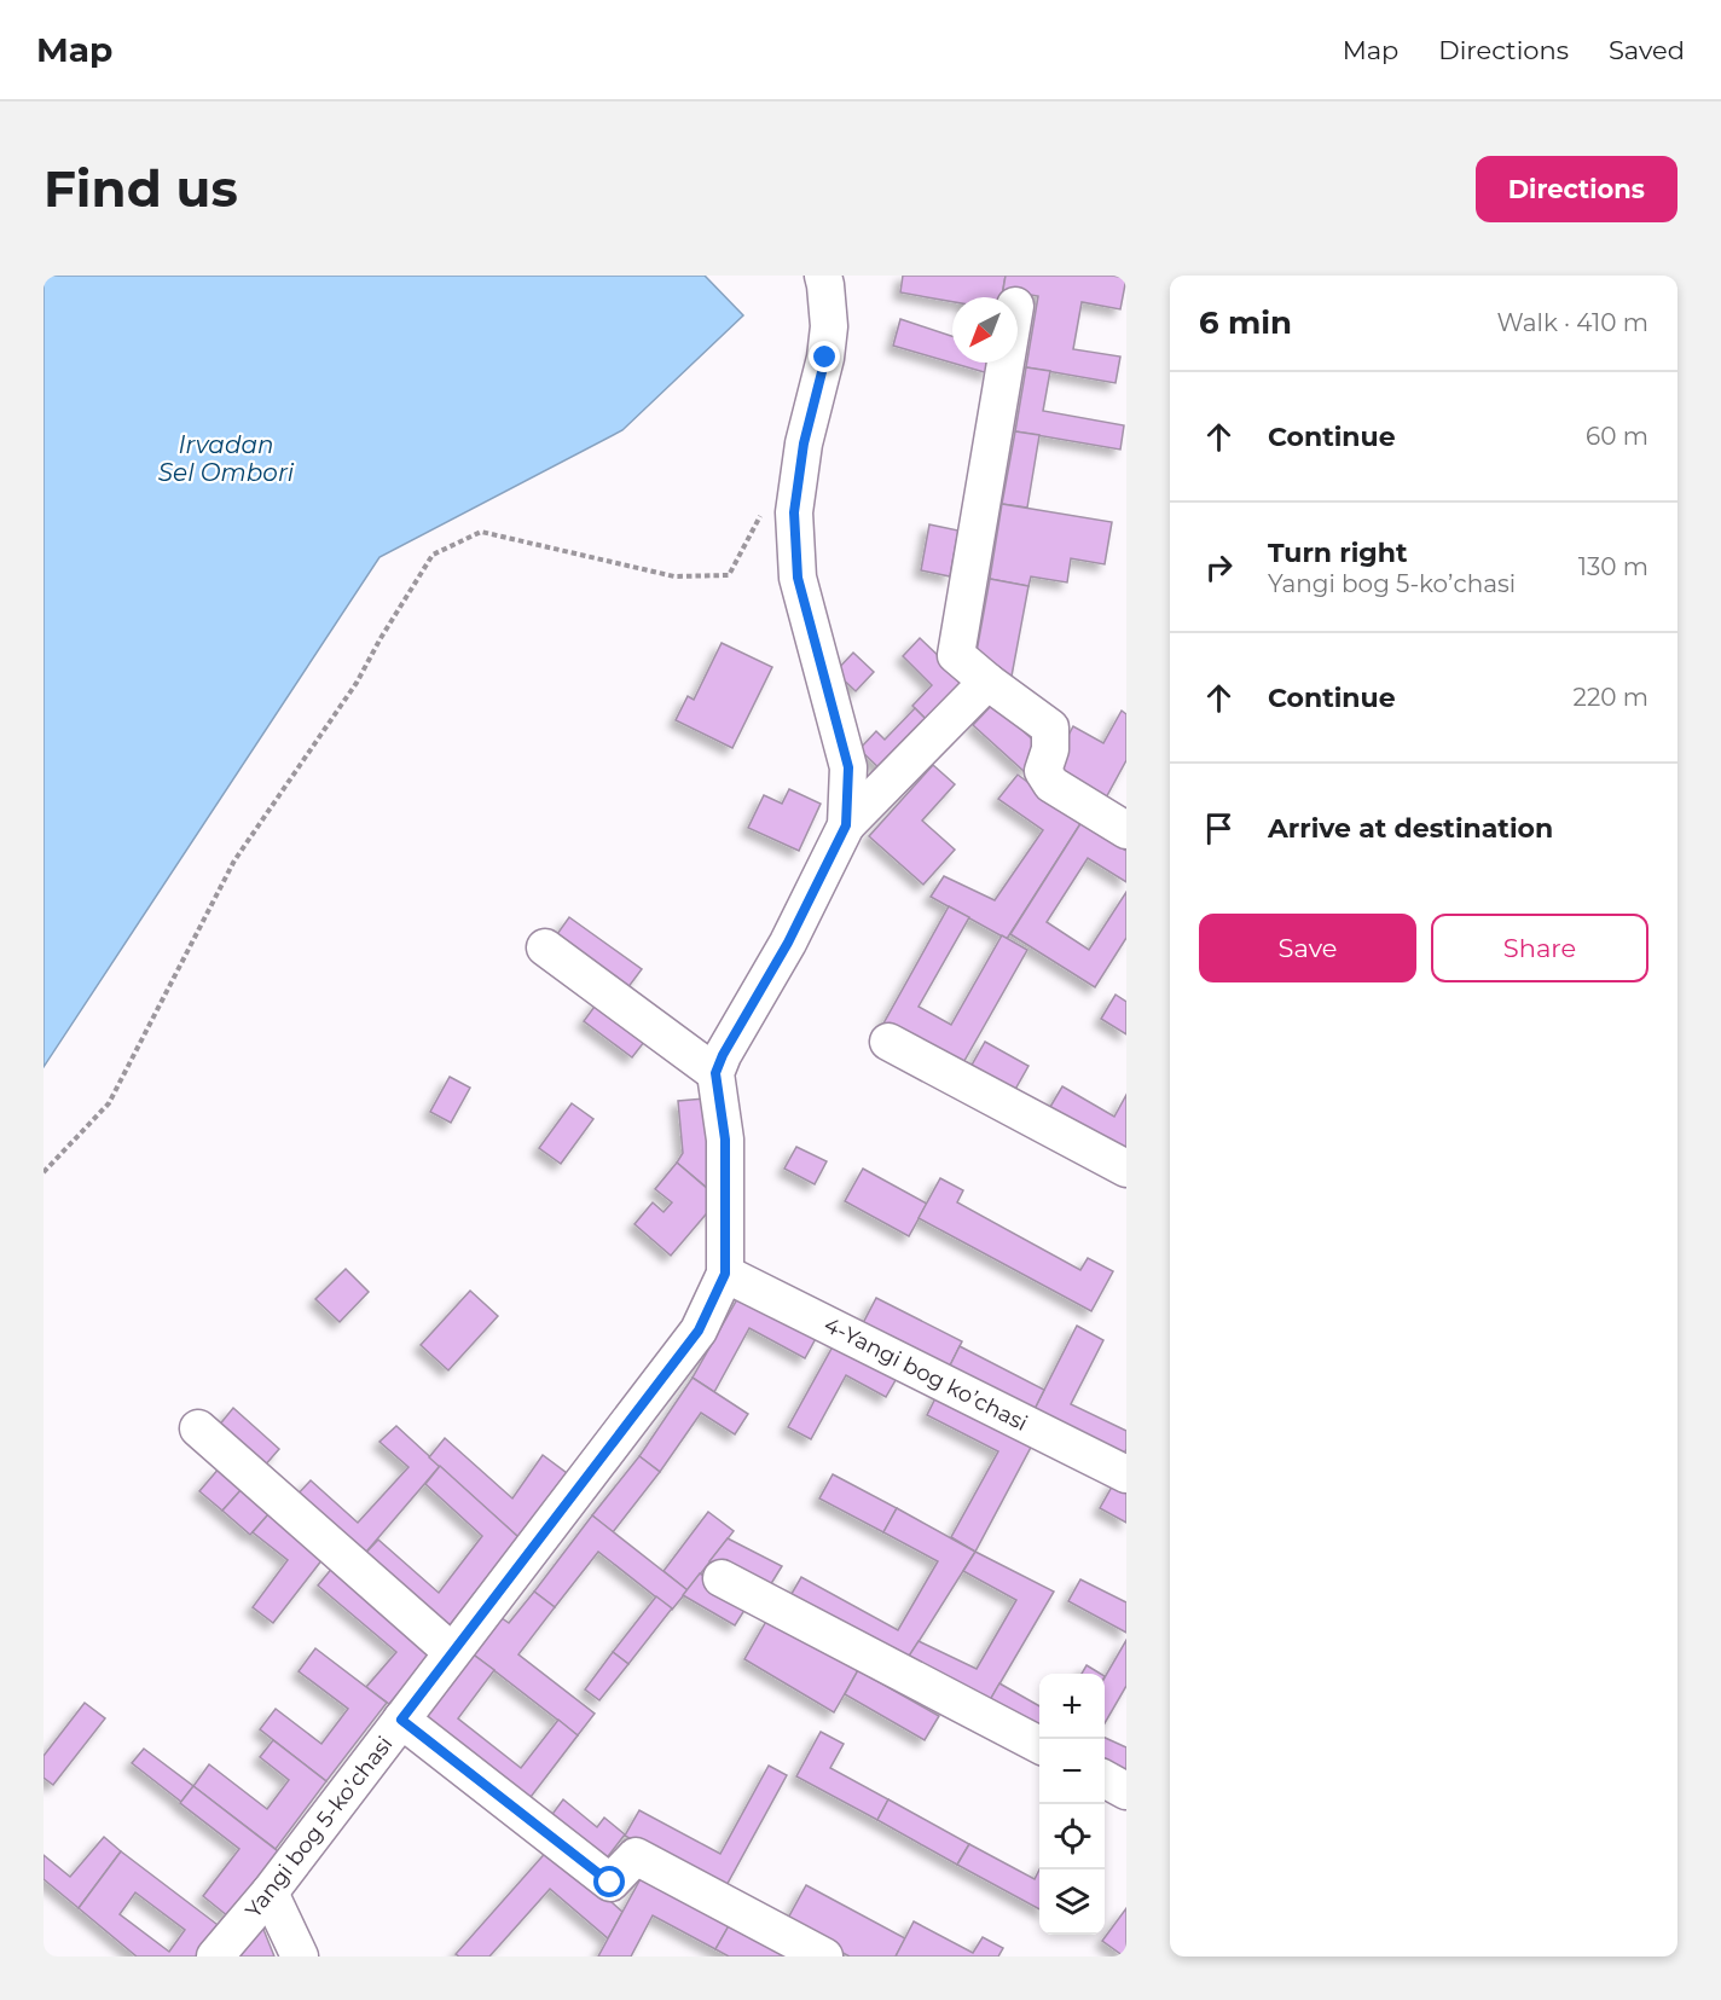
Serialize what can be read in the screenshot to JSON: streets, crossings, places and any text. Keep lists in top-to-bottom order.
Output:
{
  "streets": {
    "street": ["4-Yangi bog koʼchasi", "Yangi bog 5-koʼchasi"]
  },
  "crossings": [
    ["4-Yangi bog koʼchasi", "Yangi bog 5-koʼchasi"]
  ],
  "water": ["Irvadan Sel Ombori"],
  "north": "bottom left",
  "page": {
    "header": "Map",
    "nav": ["Map", "Directions", "Saved"],
    "buttons": [
      "Directions",
      ["Save", "Share"]
    ],
    "title": "Find us",
    "heading": ["6 min", "Walk · 410 m"],
    "list": [
      ["Continue", "60 m"],
      ["Turn right", "Yangi bog 5-koʼchasi", "130 m"],
      ["Continue", "220 m"],
      "Arrive at destination"
    ],
    "map_buttons": ["+", "−"]
  }
}
